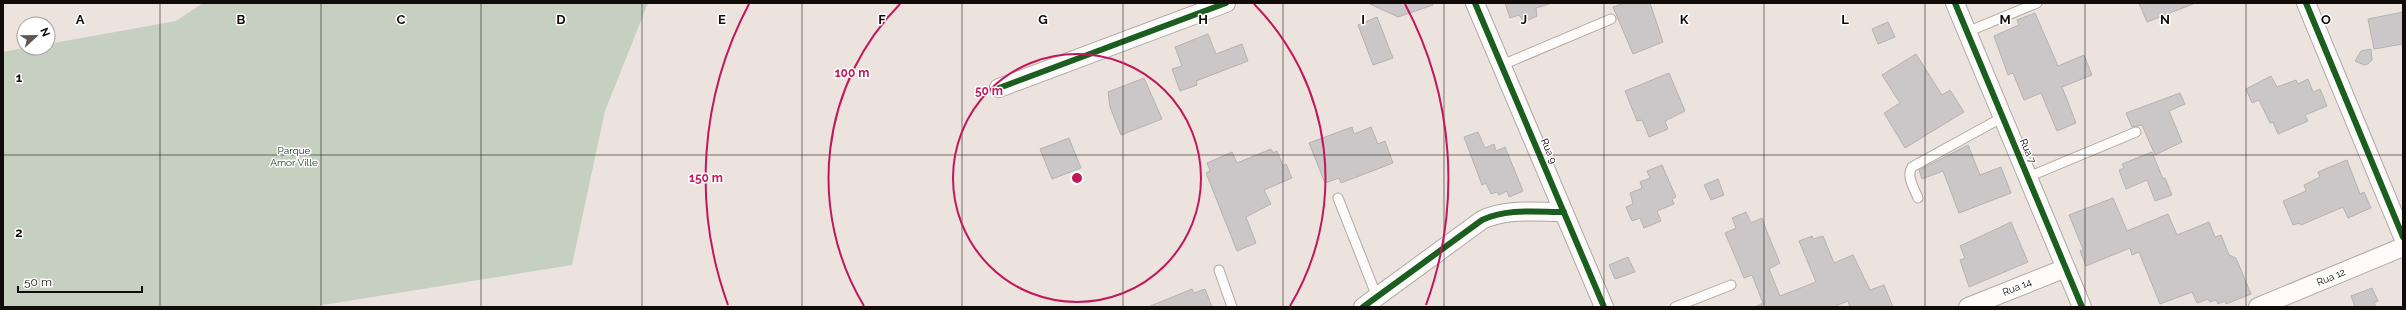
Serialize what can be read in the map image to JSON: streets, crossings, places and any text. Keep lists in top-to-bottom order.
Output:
{
  "streets": {
    "street": [
      "Rua 9",
      "Rua 7",
      "Rua 12",
      "Rua 14"
    ]
  },
  "crossings": [
    ["Rua 7", "Rua 14"]
  ],
  "parks": ["Parque Amor Ville"],
  "scale_bar": "50 m",
  "north": "right",
  "grid": {
    "columns": [
      "A",
      "B",
      "C",
      "D",
      "E",
      "F",
      "G",
      "H",
      "I",
      "J",
      "K",
      "L",
      "M",
      "N",
      "O"
    ],
    "rows": ["1", "2"]
  },
  "rings": ["100 m", "50 m", "150 m"]
}
